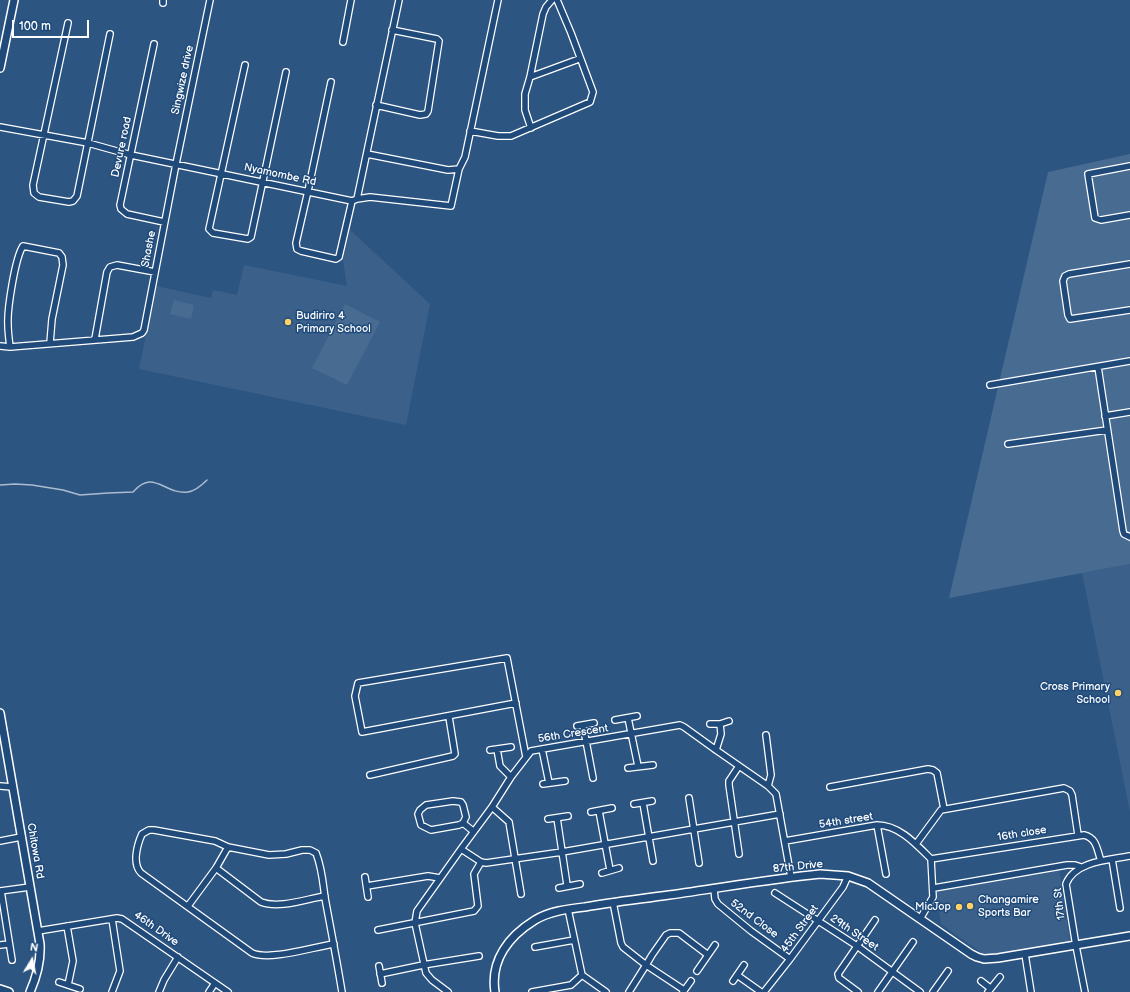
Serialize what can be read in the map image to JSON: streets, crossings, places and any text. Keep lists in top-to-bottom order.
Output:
{
  "streets": {
    "street": [
      "Singwize drive",
      "Devure road",
      "Nyamombe Rd",
      "Shashe",
      "56th Crescent",
      "54th street",
      "16th close",
      "Chitowa Rd",
      "87th Drive",
      "17th St",
      "52nd Close",
      "46th Drive",
      "45th Street",
      "29th Street"
    ]
  },
  "crossings": [
    ["Singwize drive", "Nyamombe Rd"],
    ["Singwize drive", "Shashe"],
    ["Devure road", "Nyamombe Rd"],
    ["Devure road", "Shashe"],
    ["Nyamombe Rd", "Shashe"],
    ["56th Crescent", "54th street"],
    ["56th Crescent", "87th Drive"],
    ["54th street", "16th close"],
    ["Chitowa Rd", "46th Drive"],
    ["87th Drive", "17th St"],
    ["87th Drive", "52nd Close"],
    ["87th Drive", "45th Street"],
    ["52nd Close", "45th Street"],
    ["45th Street", "29th Street"]
  ],
  "places": [
    "Budiriro 4 Primary School",
    "Cross Primary School",
    "Changamire Sports Bar",
    "MicJop"
  ],
  "scale_bar": "100 m",
  "north": "top"
}
